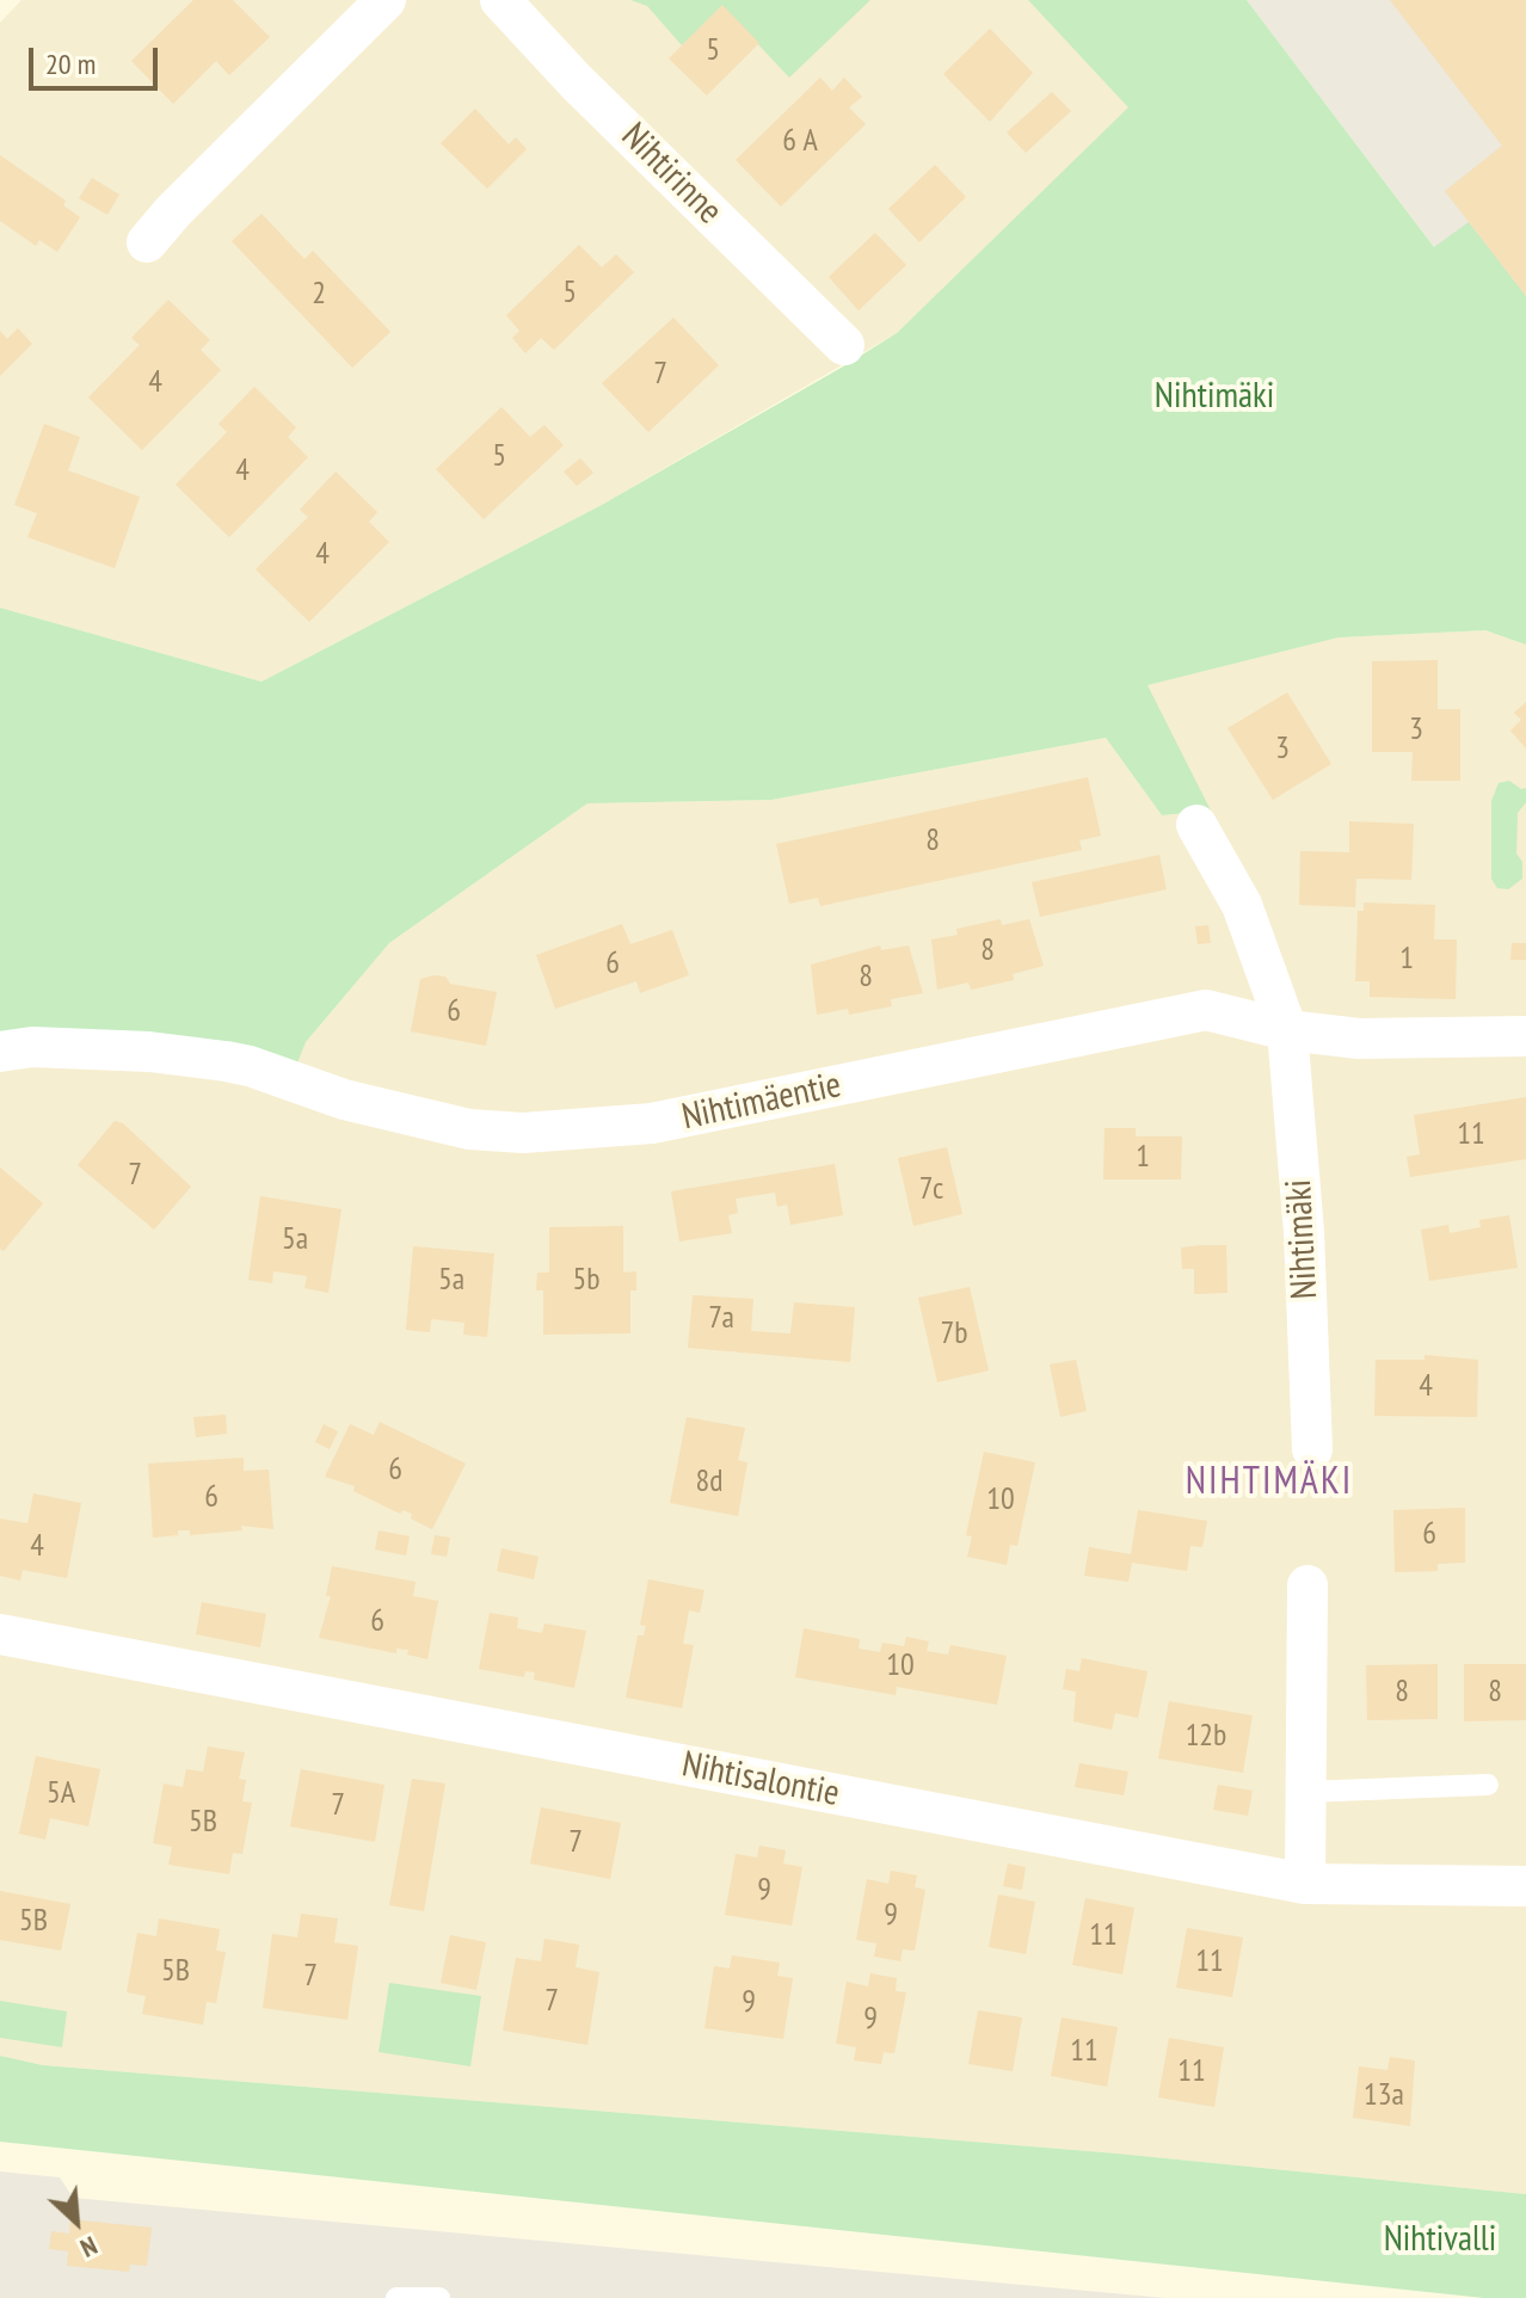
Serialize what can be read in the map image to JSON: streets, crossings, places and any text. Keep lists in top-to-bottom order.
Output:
{
  "streets": {
    "street": [
      "Nihtirinne",
      "Nihtimäentie",
      "Nihtimäki",
      "Nihtisalontie"
    ]
  },
  "crossings": [
    ["Nihtimäentie", "Nihtimäki"]
  ],
  "districts": ["NIHTIMÄKI"],
  "parks": ["Nihtimäki", "Nihtivalli"],
  "house_numbers": [
    "5",
    "6 A",
    "5",
    "2",
    "7",
    "4",
    "5",
    "4",
    "4",
    "3",
    "3",
    "8",
    "8",
    "1",
    "6",
    "8",
    "6",
    "11",
    "1",
    "7",
    "7c",
    "5a",
    "5a",
    "5b",
    "7a",
    "7b",
    "4",
    "6",
    "8d",
    "6",
    "10",
    "6",
    "4",
    "6",
    "10",
    "8",
    "8",
    "12b",
    "5A",
    "7",
    "5B",
    "7",
    "9",
    "9",
    "5B",
    "11",
    "11",
    "5B",
    "7",
    "7",
    "9",
    "9",
    "11",
    "11",
    "13a"
  ],
  "scale_bar": "20 m",
  "north": "bottom right"
}
